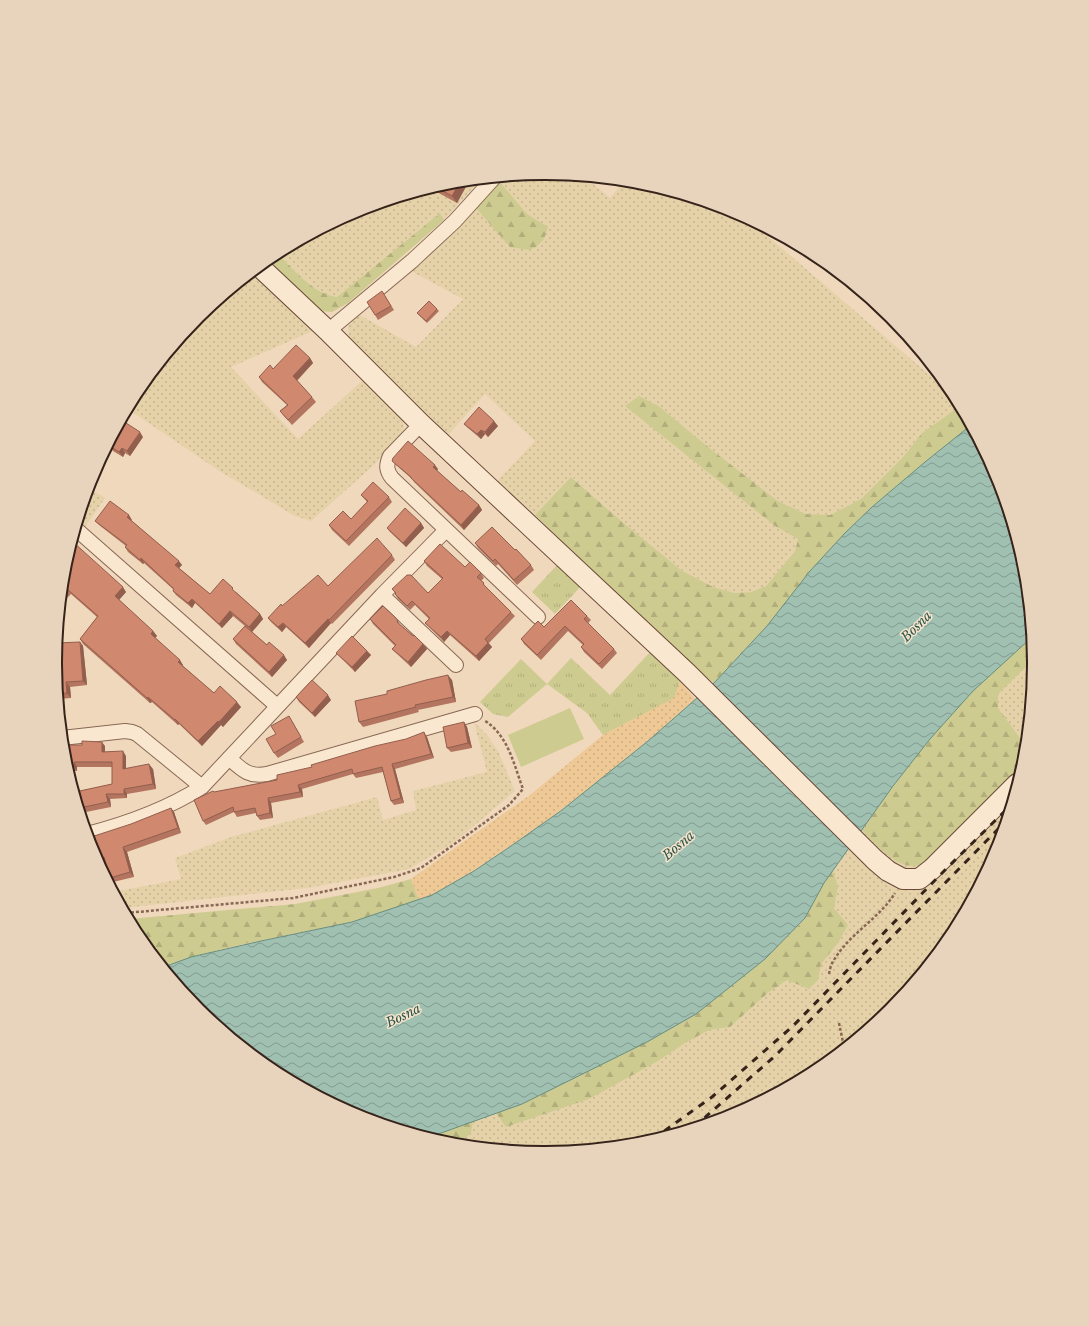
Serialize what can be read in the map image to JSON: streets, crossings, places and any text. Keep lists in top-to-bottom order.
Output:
{
  "water": ["Bosna"]
}
